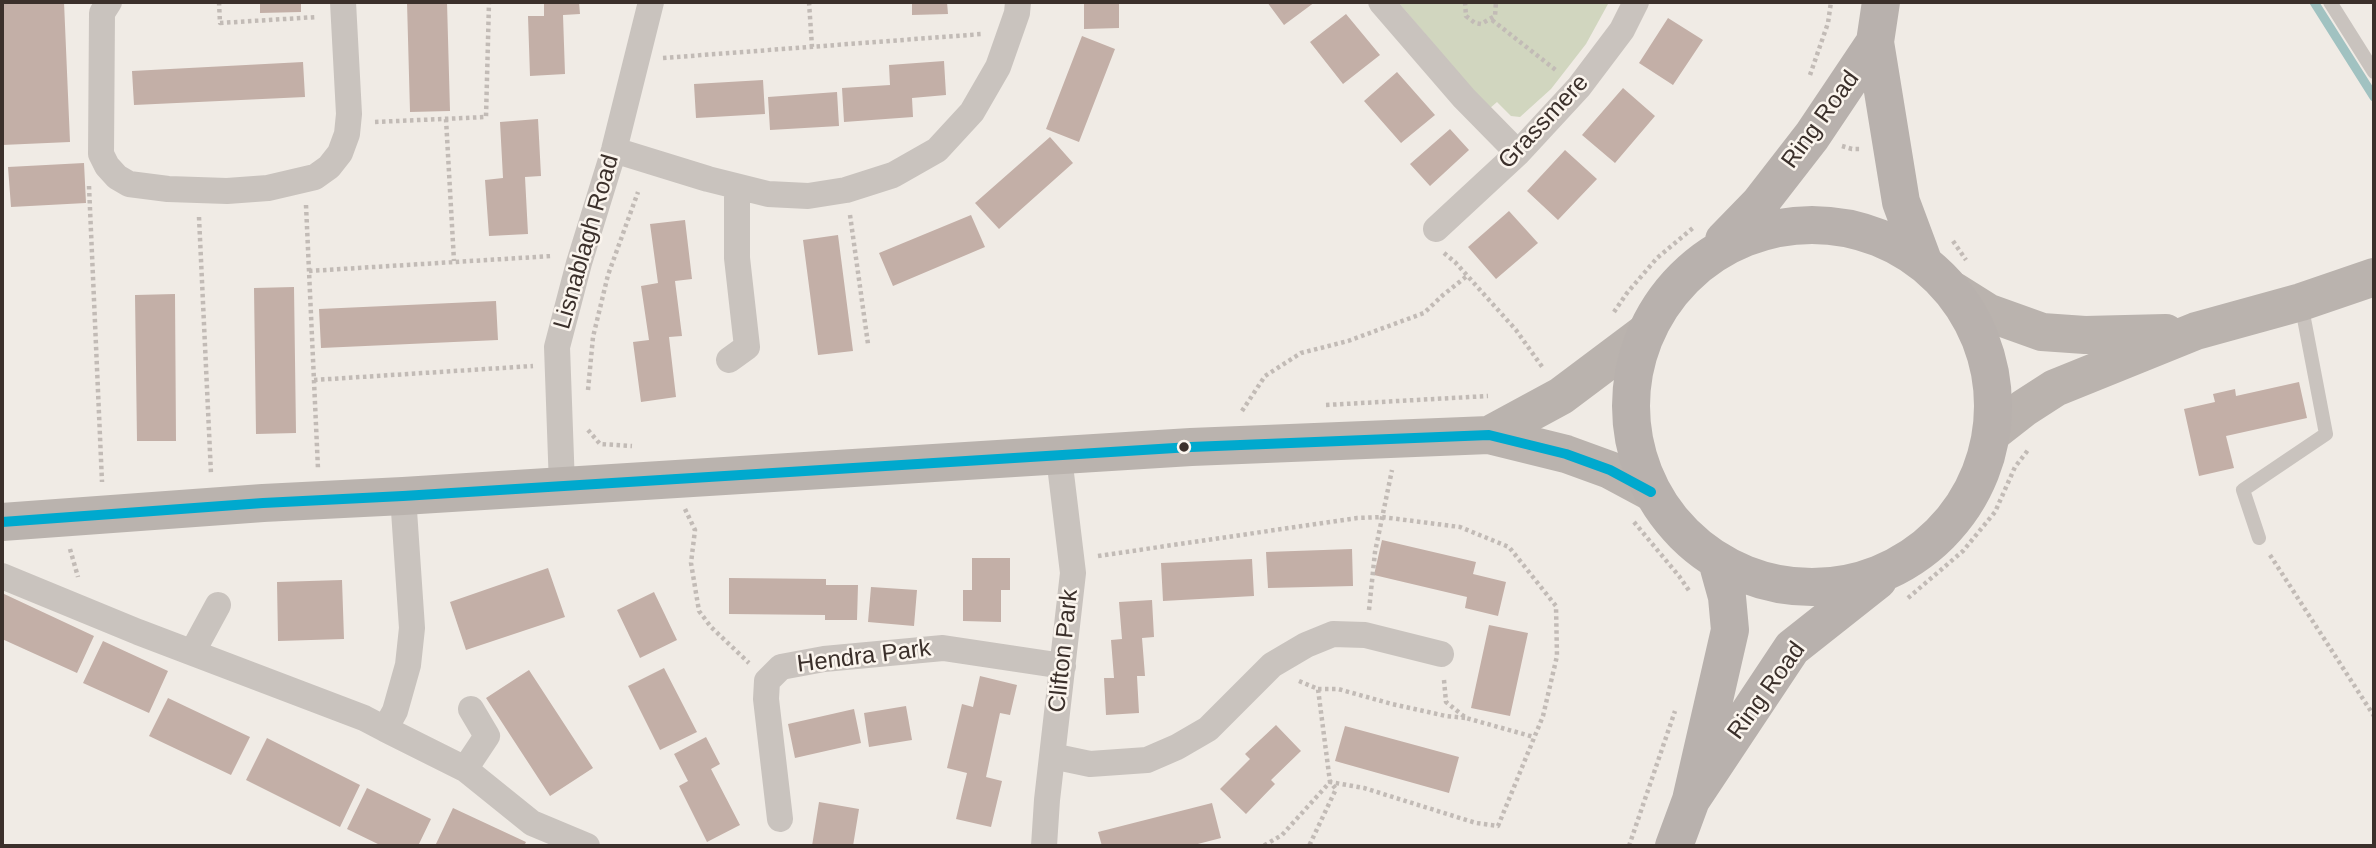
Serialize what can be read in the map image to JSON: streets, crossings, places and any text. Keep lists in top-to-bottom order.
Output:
{
  "streets": {
    "main road": ["Ring Road"],
    "street": [
      "Grassmere",
      "Lisnablagh Road",
      "Clifton Park",
      "Hendra Park"
    ]
  },
  "crossings": [
    ["Clifton Park", "Hendra Park"]
  ]
}
